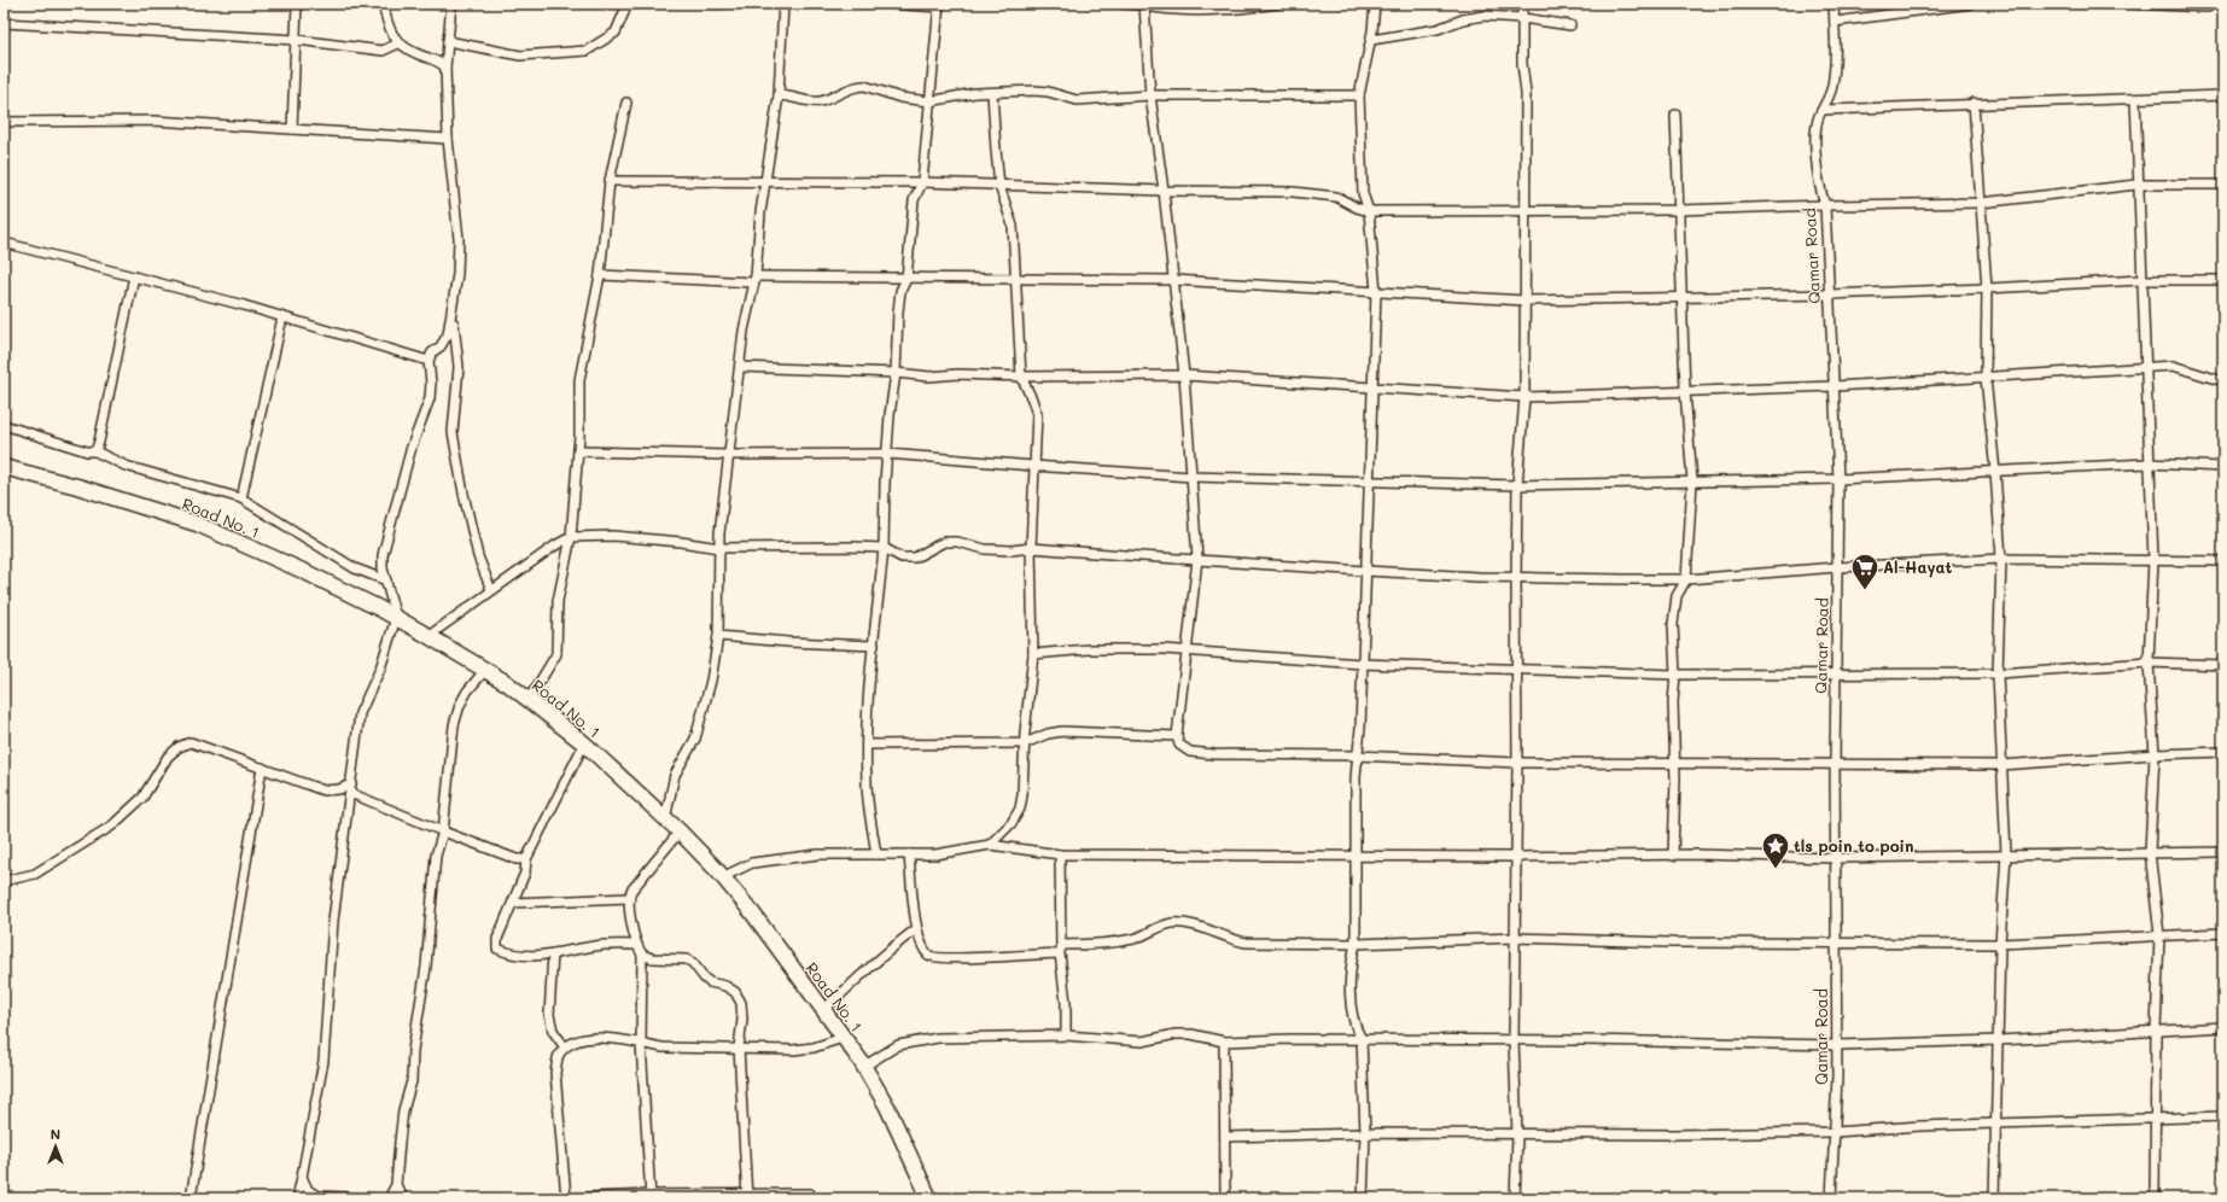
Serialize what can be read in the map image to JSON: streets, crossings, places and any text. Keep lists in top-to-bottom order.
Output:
{
  "streets": {
    "highway": ["Road No. 1"],
    "street": ["Qamar Road"]
  },
  "places": {
    "supermarket": ["Al-Hayat"],
    "place": ["tls poin to poin"]
  },
  "north": "top"
}
